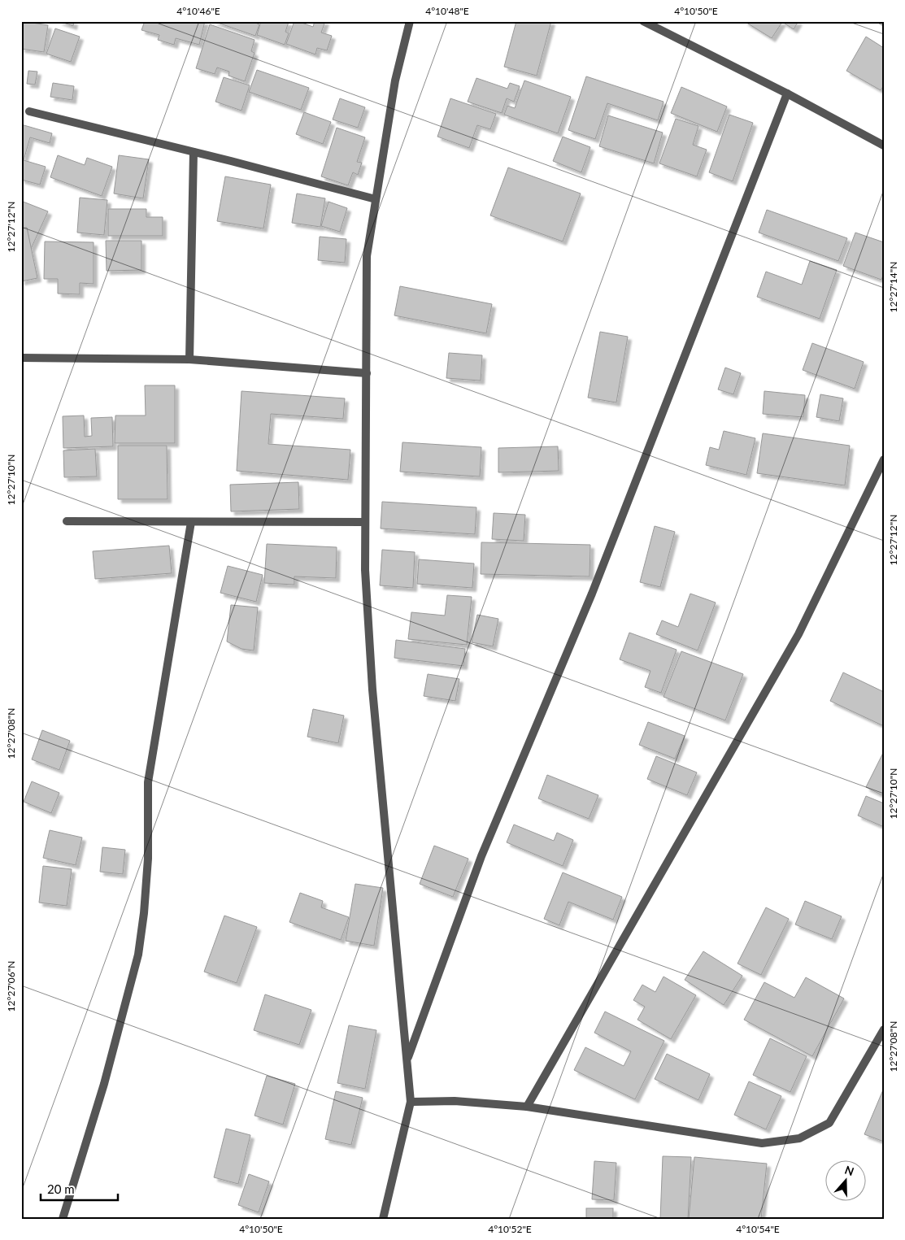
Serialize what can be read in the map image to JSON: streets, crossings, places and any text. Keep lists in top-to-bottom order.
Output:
{
  "scale_bar": "20 m",
  "north": "top",
  "coordinates": [
    "4°10'46\"E",
    "4°10'48\"E",
    "4°10'50\"E",
    "12°27'12\"N",
    "12°27'14\"N",
    "12°27'10\"N",
    "12°27'08\"N",
    "12°27'06\"N",
    "4°10'52\"E",
    "4°10'54\"E"
  ]
}
